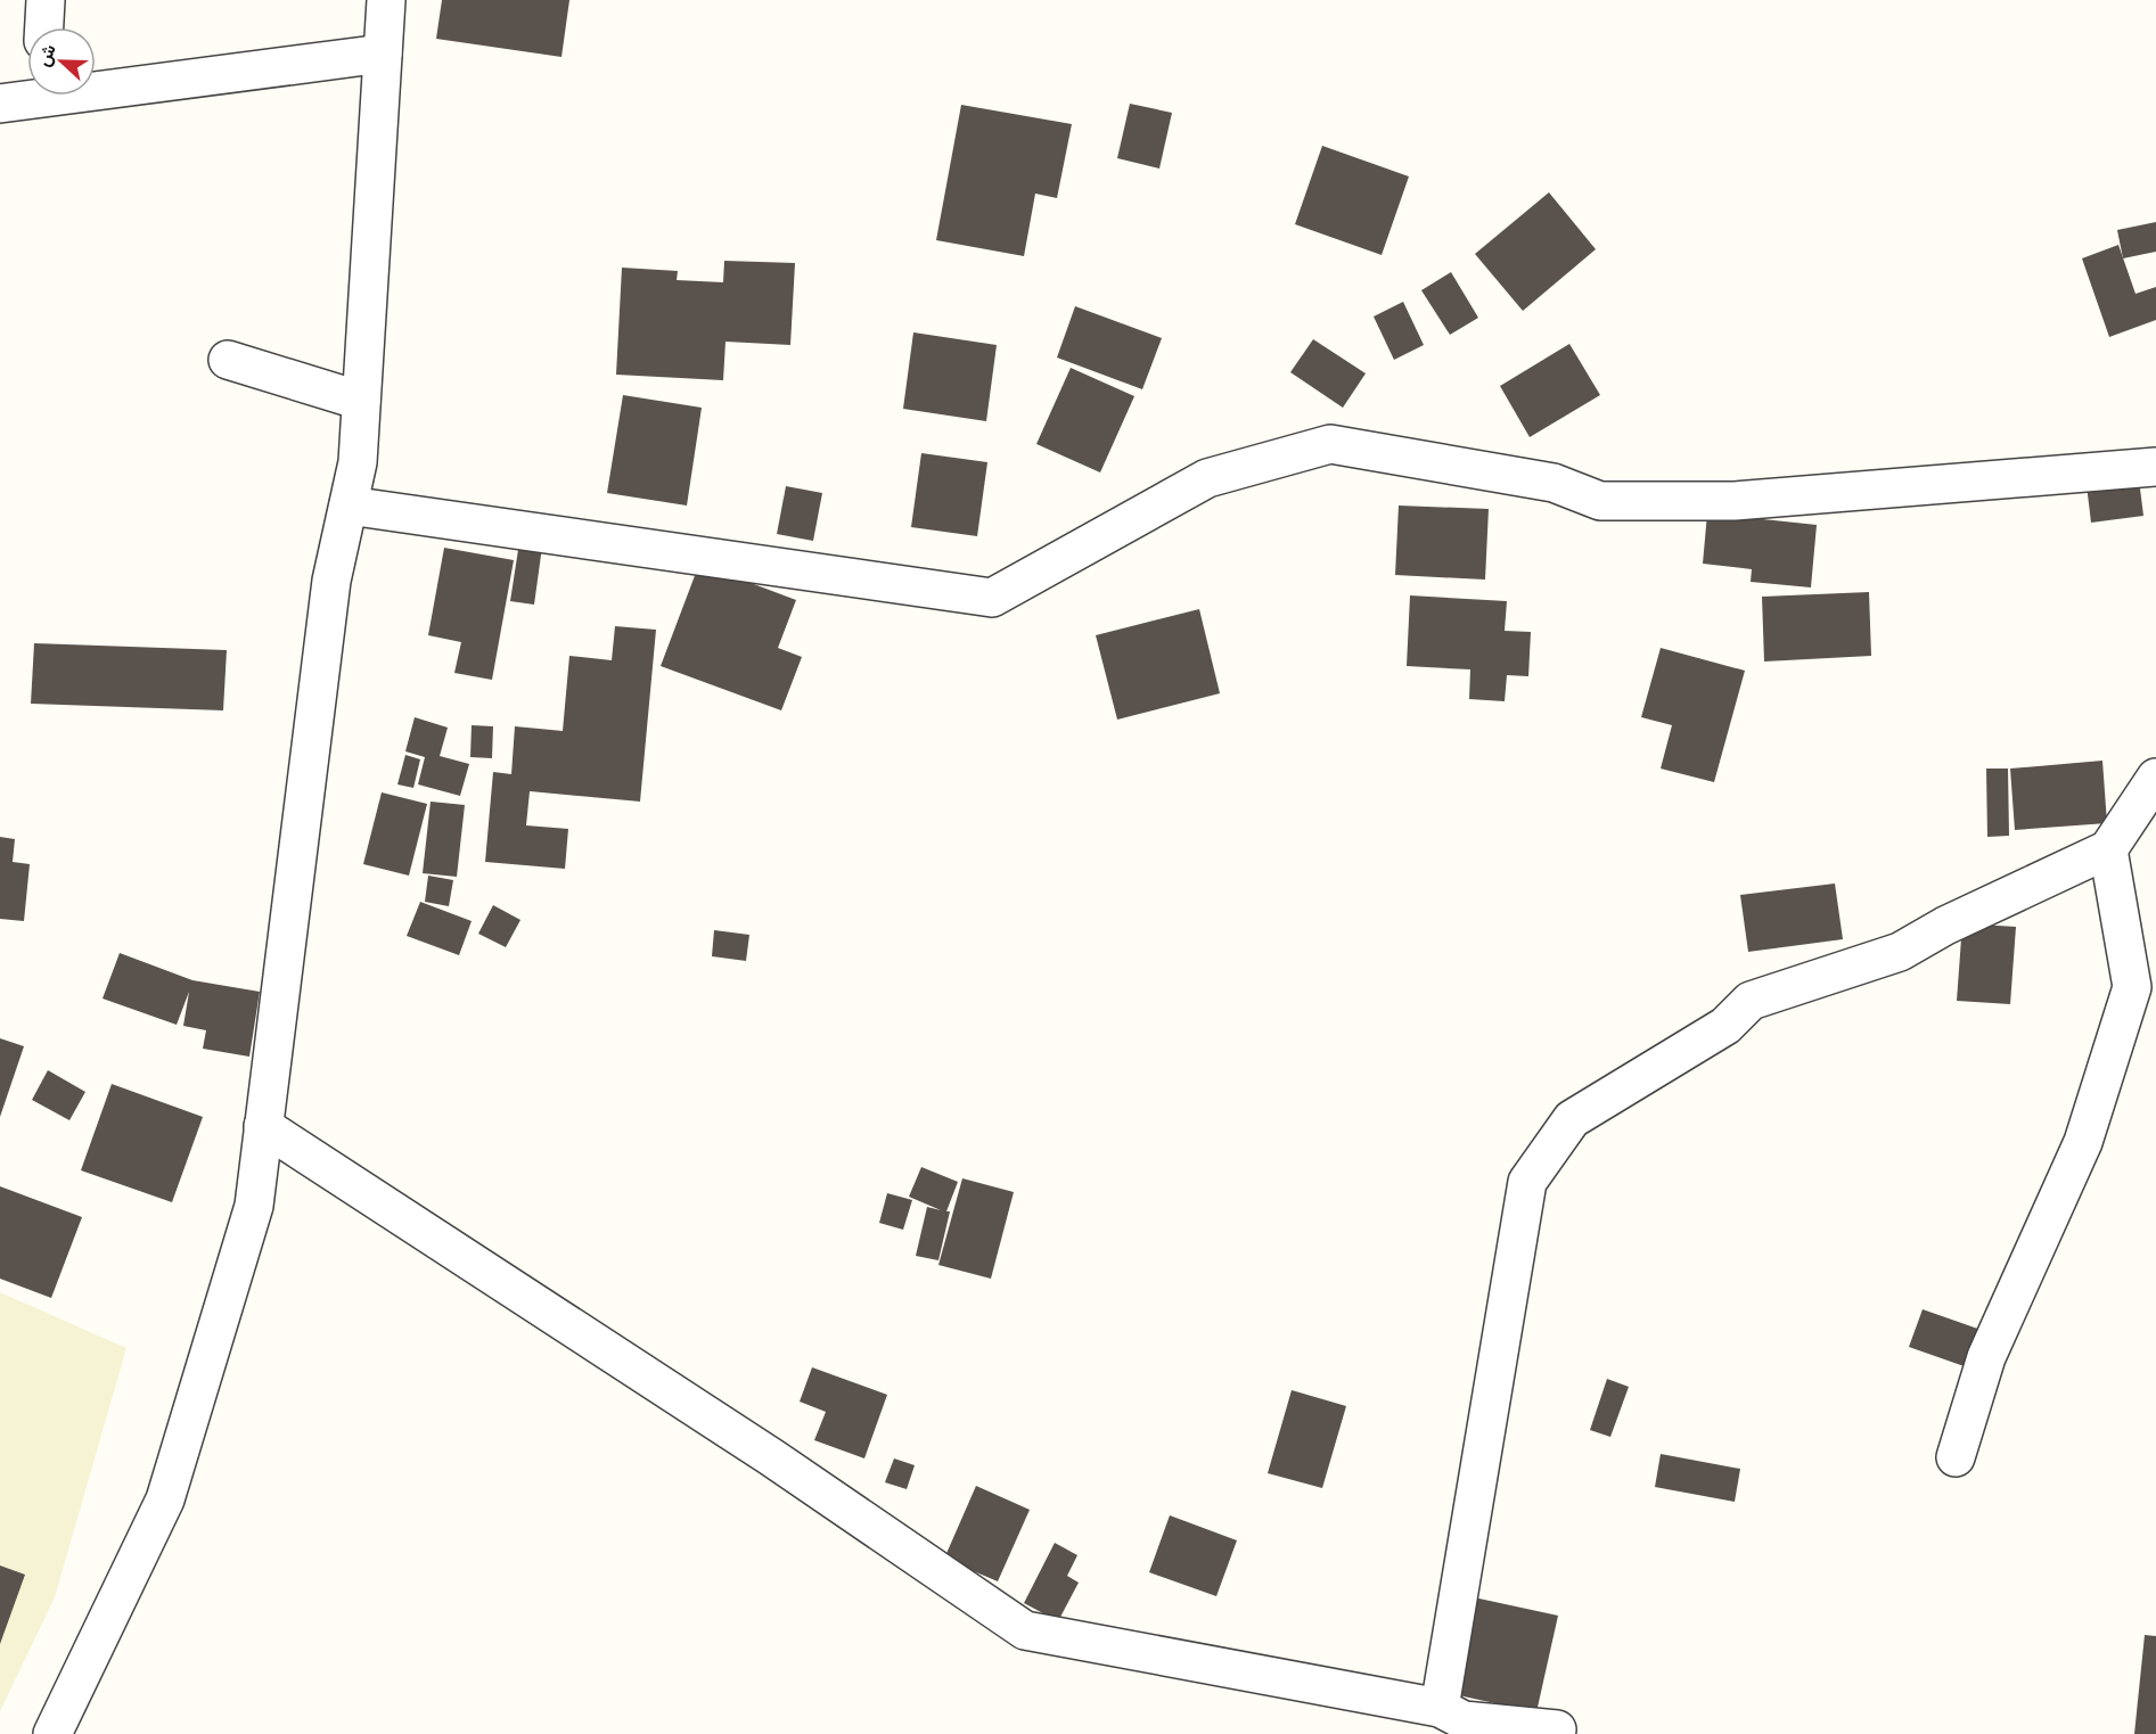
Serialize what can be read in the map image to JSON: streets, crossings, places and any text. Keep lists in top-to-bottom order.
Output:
{
  "north": "left"
}
